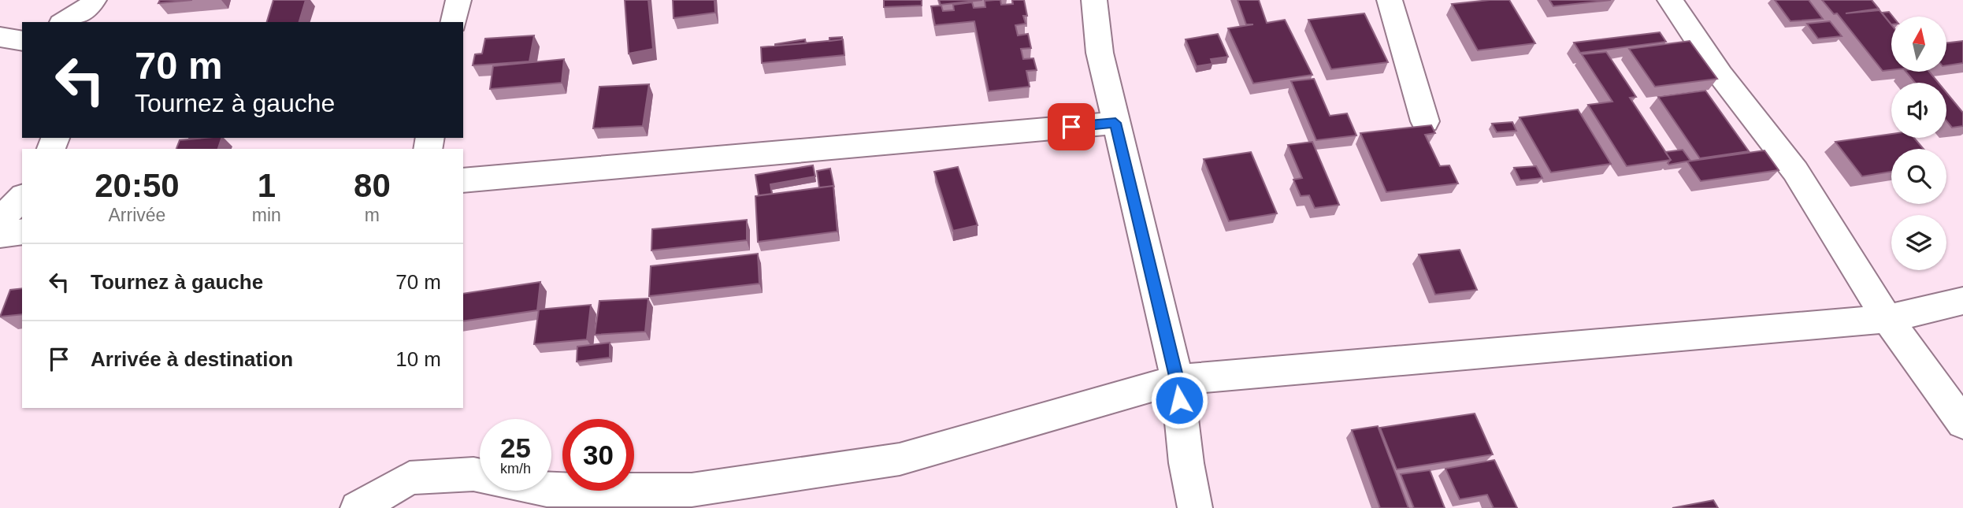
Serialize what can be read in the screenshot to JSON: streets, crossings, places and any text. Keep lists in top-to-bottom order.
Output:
{
  "north": "top",
  "page": {
    "turn": ["70 m", "Tournez à gauche"],
    "eta": [
      "20:50",
      "Arrivée",
      "1",
      "min",
      "80",
      "m"
    ],
    "list": [
      {
        "name": "Tournez à gauche",
        "value": "70 m"
      },
      {
        "name": "Arrivée à destination",
        "value": "10 m"
      }
    ],
    "speed": "25 km/h",
    "limit": "30"
  }
}
